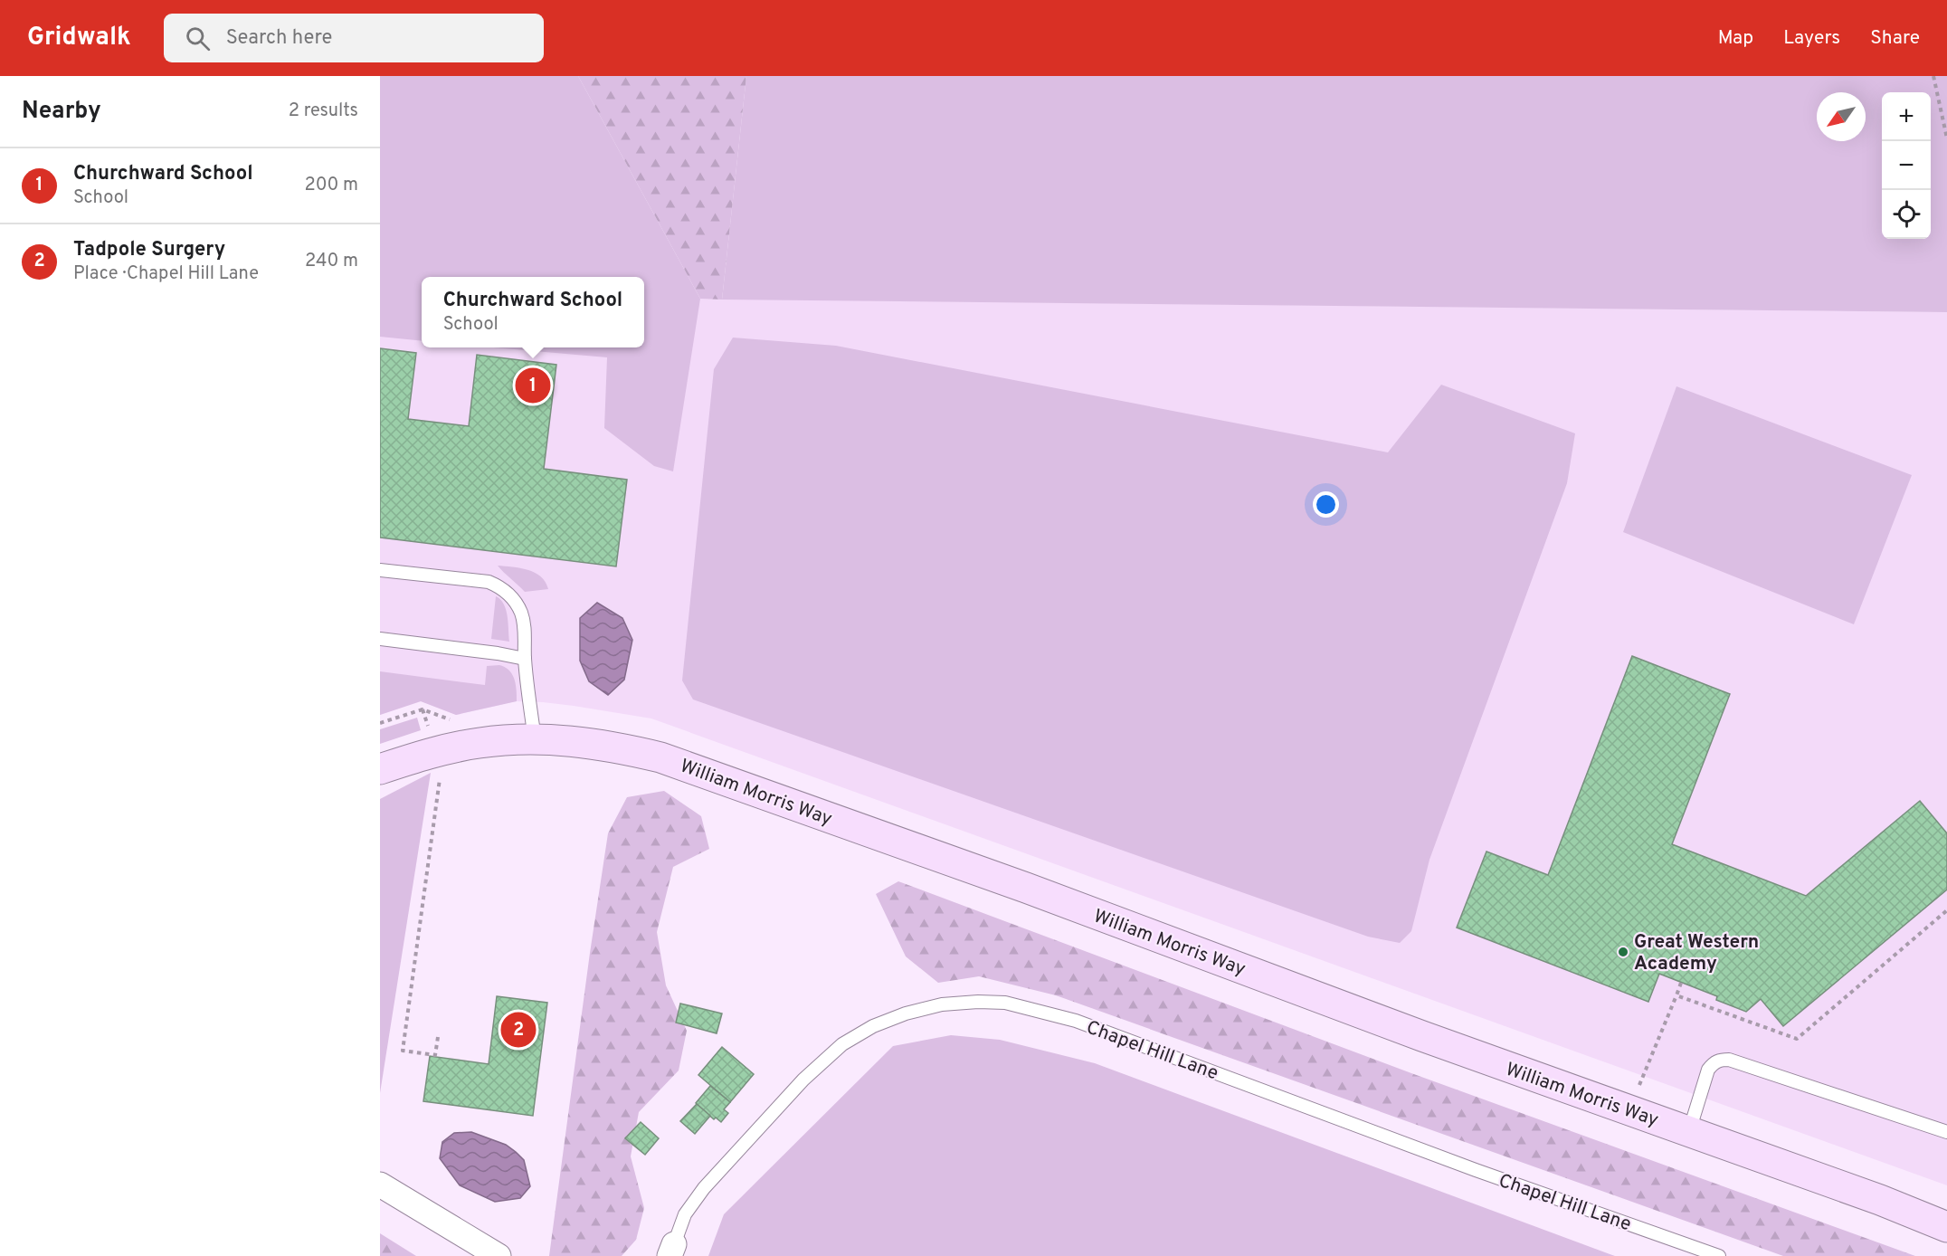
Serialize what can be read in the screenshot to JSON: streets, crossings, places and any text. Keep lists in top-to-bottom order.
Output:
{
  "streets": {
    "street": ["William Morris Way"],
    "lane": ["Chapel Hill Lane"]
  },
  "places": ["Great Western Academy"],
  "north": "bottom left",
  "page": {
    "header": "Gridwalk",
    "search": "Search here",
    "nav": ["Map", "Layers", "Share"],
    "heading": ["Nearby", "2 results"],
    "map_buttons": ["+", "−"],
    "list": [
      {
        "mark": "1",
        "name": "Churchward School",
        "note": "School",
        "value": "200 m"
      },
      {
        "mark": "2",
        "name": "Tadpole Surgery",
        "note": "Place · Chapel Hill Lane",
        "value": "240 m"
      }
    ],
    "popup": ["Churchward School", "School"],
    "pins": ["1", "2"]
  }
}
